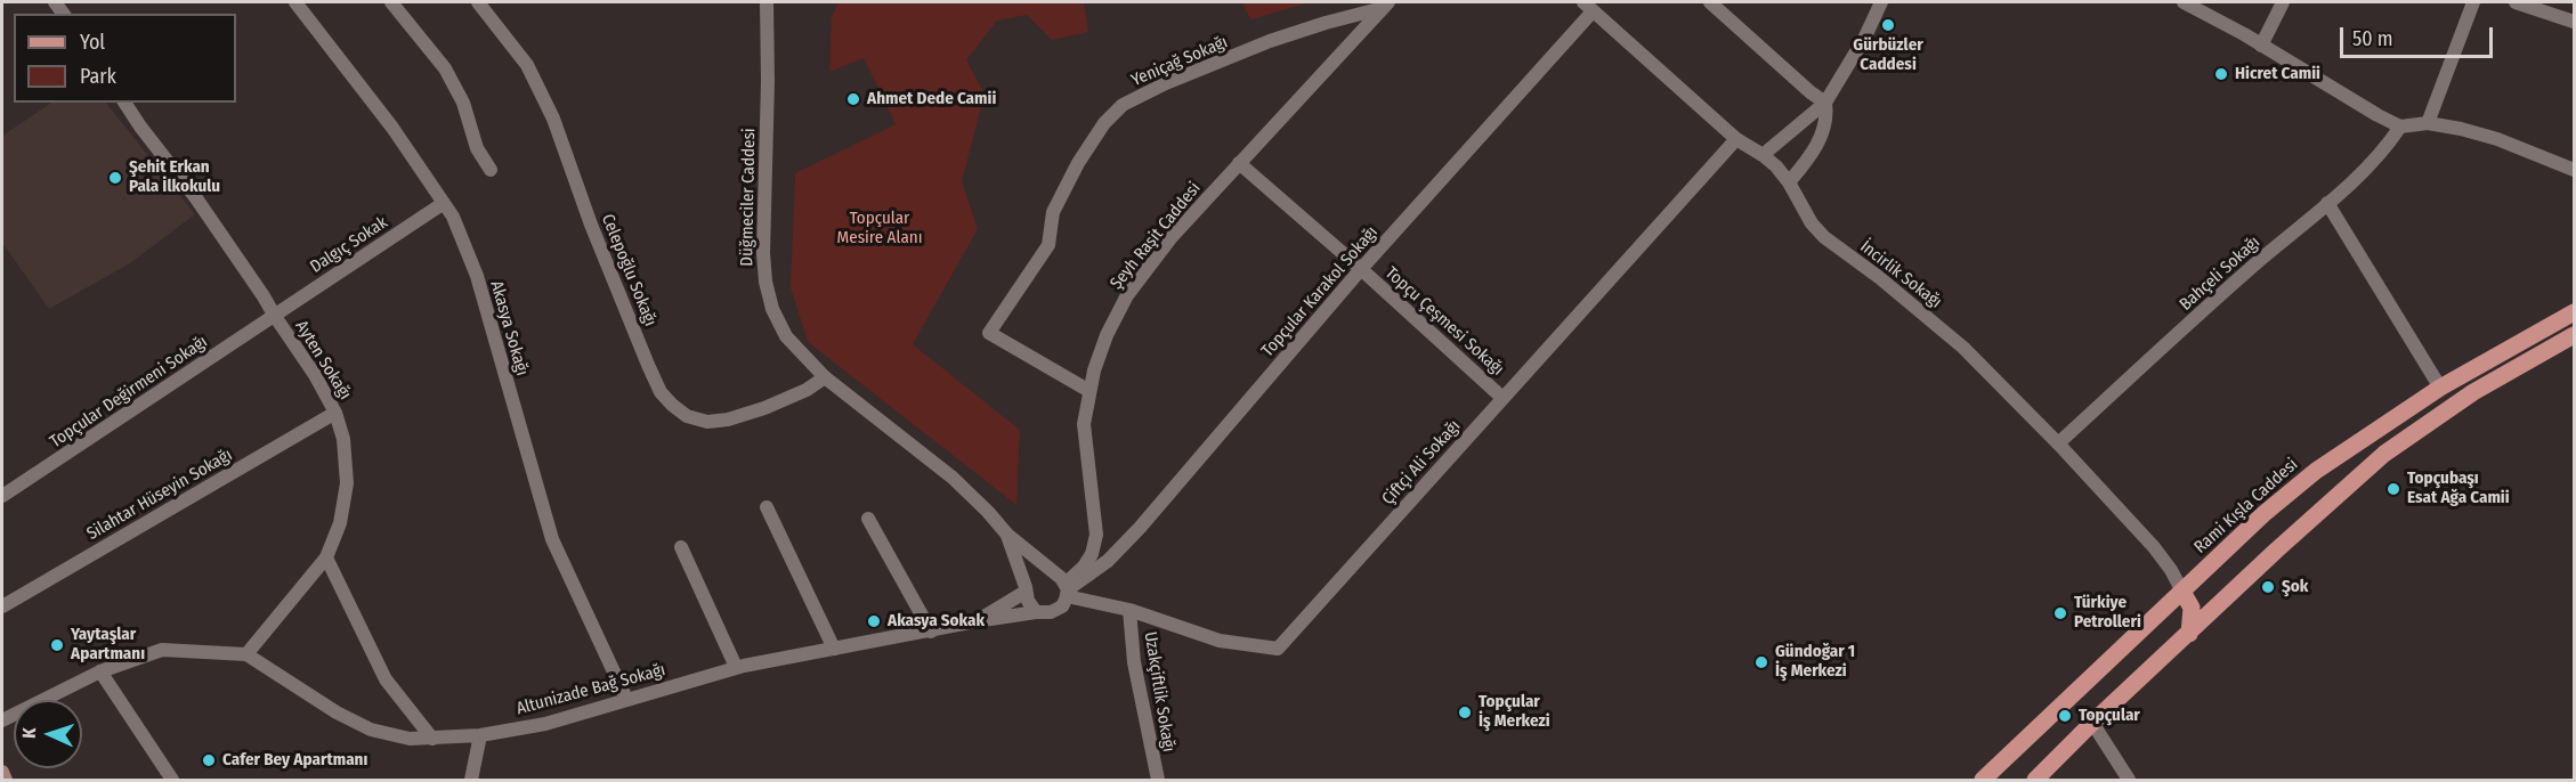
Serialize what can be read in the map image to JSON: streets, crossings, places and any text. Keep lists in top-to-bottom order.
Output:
{
  "streets": {
    "main road": ["Rami Kışla Caddesi"],
    "street": [
      "Yeniçağ Sokağı",
      "Düğmeciler Caddesi",
      "Şeyh Raşit Caddesi",
      "Dalgıç Sokak",
      "Celepoğlu Sokağı",
      "Bahçeli Sokağı",
      "İncirlik Sokağı",
      "Topçular Karakol Sokağı",
      "Topçu Çeşmesi Sokağı",
      "Akasya Sokağı",
      "Ayten Sokağı",
      "Topçular Değirmeni Sokağı",
      "Çiftçi Ali Sokağı",
      "Silahtar Hüseyin Sokağı",
      "Altunizade Bağ Sokağı",
      "Uzakçiftlik Sokağı"
    ]
  },
  "crossings": [
    ["Yeniçağ Sokağı", "Şeyh Raşit Caddesi"],
    ["Düğmeciler Caddesi", "Celepoğlu Sokağı"],
    ["Şeyh Raşit Caddesi", "Topçular Karakol Sokağı"],
    ["Şeyh Raşit Caddesi", "Topçu Çeşmesi Sokağı"],
    ["Şeyh Raşit Caddesi", "Çiftçi Ali Sokağı"],
    ["Dalgıç Sokak", "Akasya Sokağı"],
    ["Dalgıç Sokak", "Ayten Sokağı"],
    ["Dalgıç Sokak", "Topçular Değirmeni Sokağı"],
    ["Bahçeli Sokağı", "İncirlik Sokağı"],
    ["İncirlik Sokağı", "Topçular Karakol Sokağı"],
    ["İncirlik Sokağı", "Çiftçi Ali Sokağı"],
    ["İncirlik Sokağı", "Rami Kışla Caddesi"],
    ["Topçular Karakol Sokağı", "Topçu Çeşmesi Sokağı"],
    ["Topçular Karakol Sokağı", "Çiftçi Ali Sokağı"],
    ["Topçu Çeşmesi Sokağı", "Çiftçi Ali Sokağı"],
    ["Akasya Sokağı", "Altunizade Bağ Sokağı"],
    ["Ayten Sokağı", "Topçular Değirmeni Sokağı"],
    ["Ayten Sokağı", "Silahtar Hüseyin Sokağı"],
    ["Ayten Sokağı", "Altunizade Bağ Sokağı"],
    ["Çiftçi Ali Sokağı", "Uzakçiftlik Sokağı"]
  ],
  "parks": ["Topçular Mesire Alanı"],
  "places": [
    "Gürbüzler Caddesi",
    "Hicret Camii",
    "Ahmet Dede Camii",
    "Şehit Erkan Pala İlkokulu",
    "Topçubaşı Esat Ağa Camii",
    "Şok",
    "Türkiye Petrolleri",
    "Akasya Sokak",
    "Yaytaşlar Apartmanı",
    "Gündoğar 1 İş Merkezi",
    "Topçular İş Merkezi",
    "Topçular",
    "Cafer Bey Apartmanı"
  ],
  "legend": ["Yol", "Park"],
  "scale_bar": "50 m",
  "north": "left"
}
